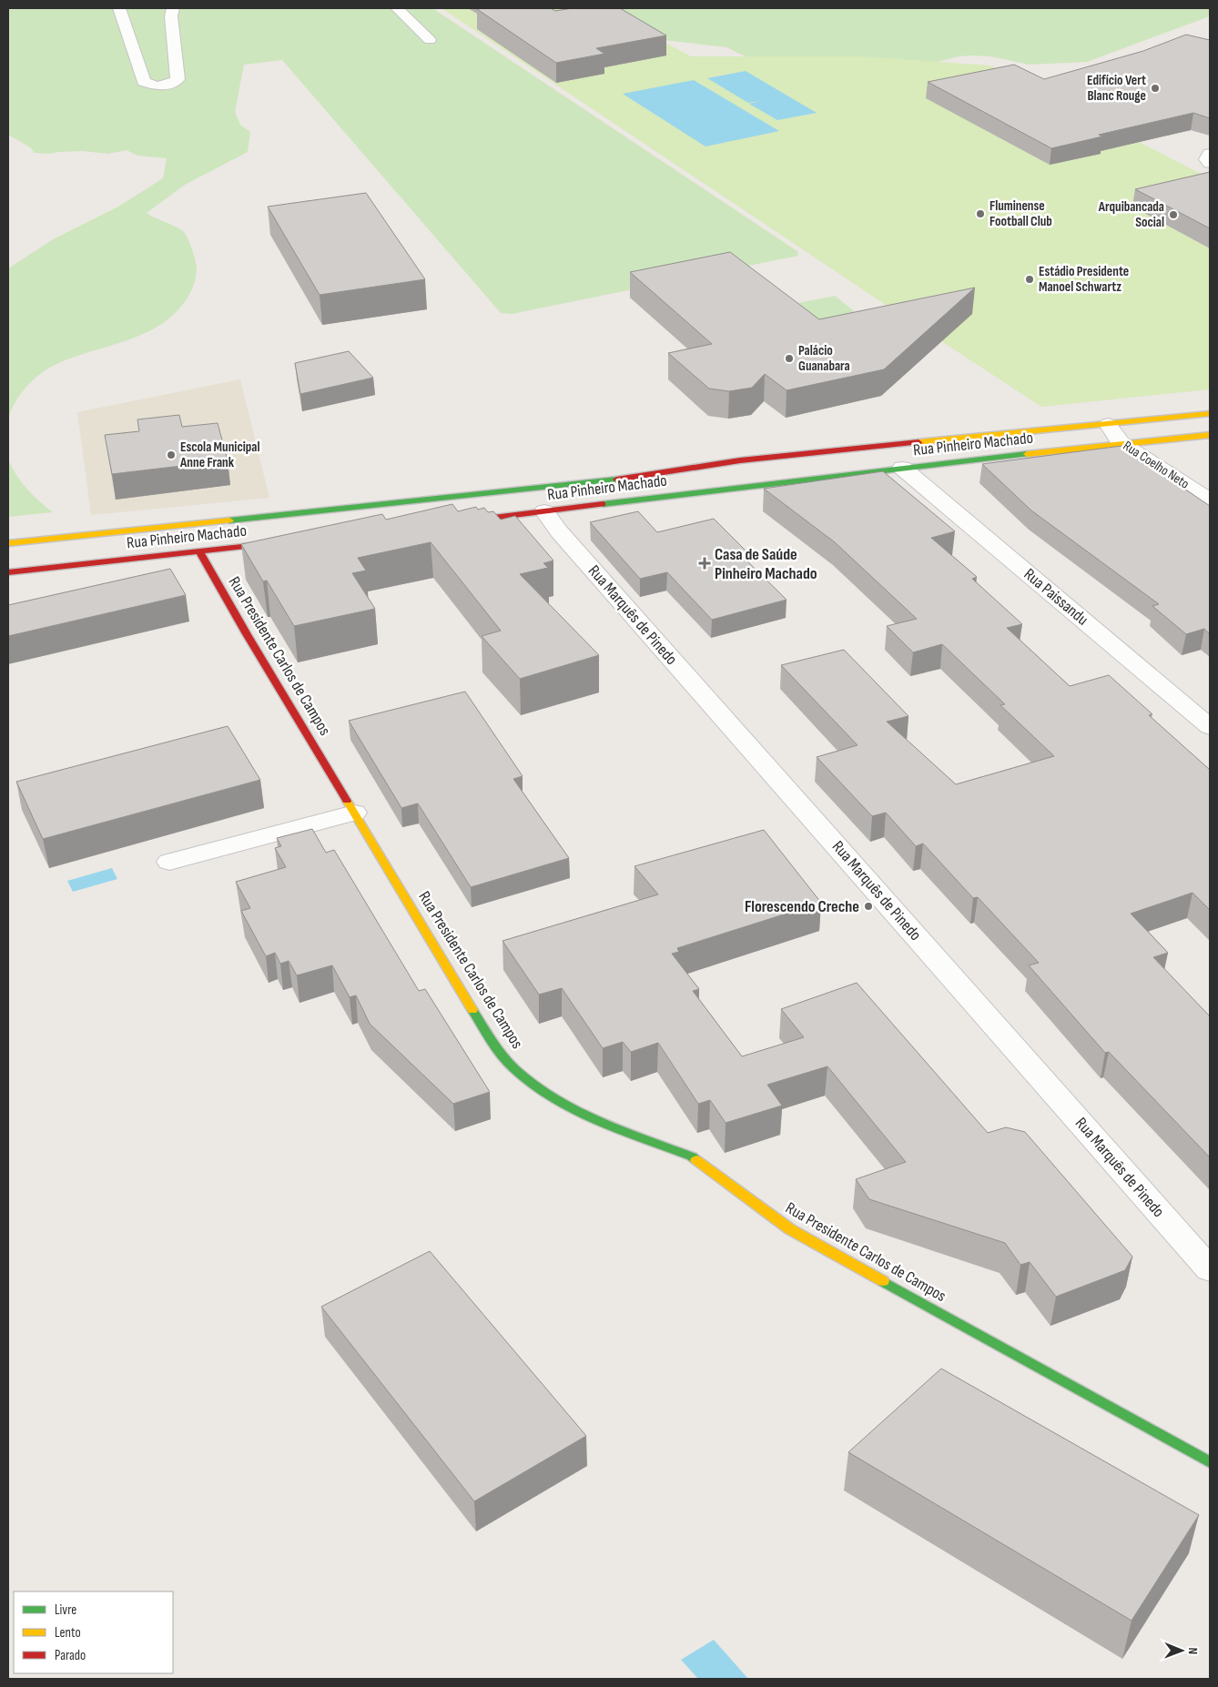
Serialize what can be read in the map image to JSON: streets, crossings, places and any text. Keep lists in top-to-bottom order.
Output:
{
  "streets": {
    "main road": ["Rua Pinheiro Machado", "Rua Presidente Carlos de Campos"],
    "street": ["Rua Coelho Neto", "Rua Paissandu", "Rua Marquês de Pinedo"]
  },
  "crossings": [
    ["Rua Pinheiro Machado", "Rua Coelho Neto"],
    ["Rua Pinheiro Machado", "Rua Paissandu"],
    ["Rua Pinheiro Machado", "Rua Marquês de Pinedo"],
    ["Rua Pinheiro Machado", "Rua Presidente Carlos de Campos"]
  ],
  "places": {
    "other": [
      "Edifício Vert Blanc Rouge",
      "Fluminense Football Club",
      "Arquibancada Social",
      "Estádio Presidente Manoel Schwartz",
      "Palácio Guanabara",
      "Escola Municipal Anne Frank",
      "Florescendo Creche"
    ],
    "health": ["Casa de Saúde Pinheiro Machado"]
  },
  "legend": ["Livre", "Lento", "Parado"],
  "north": "right"
}
